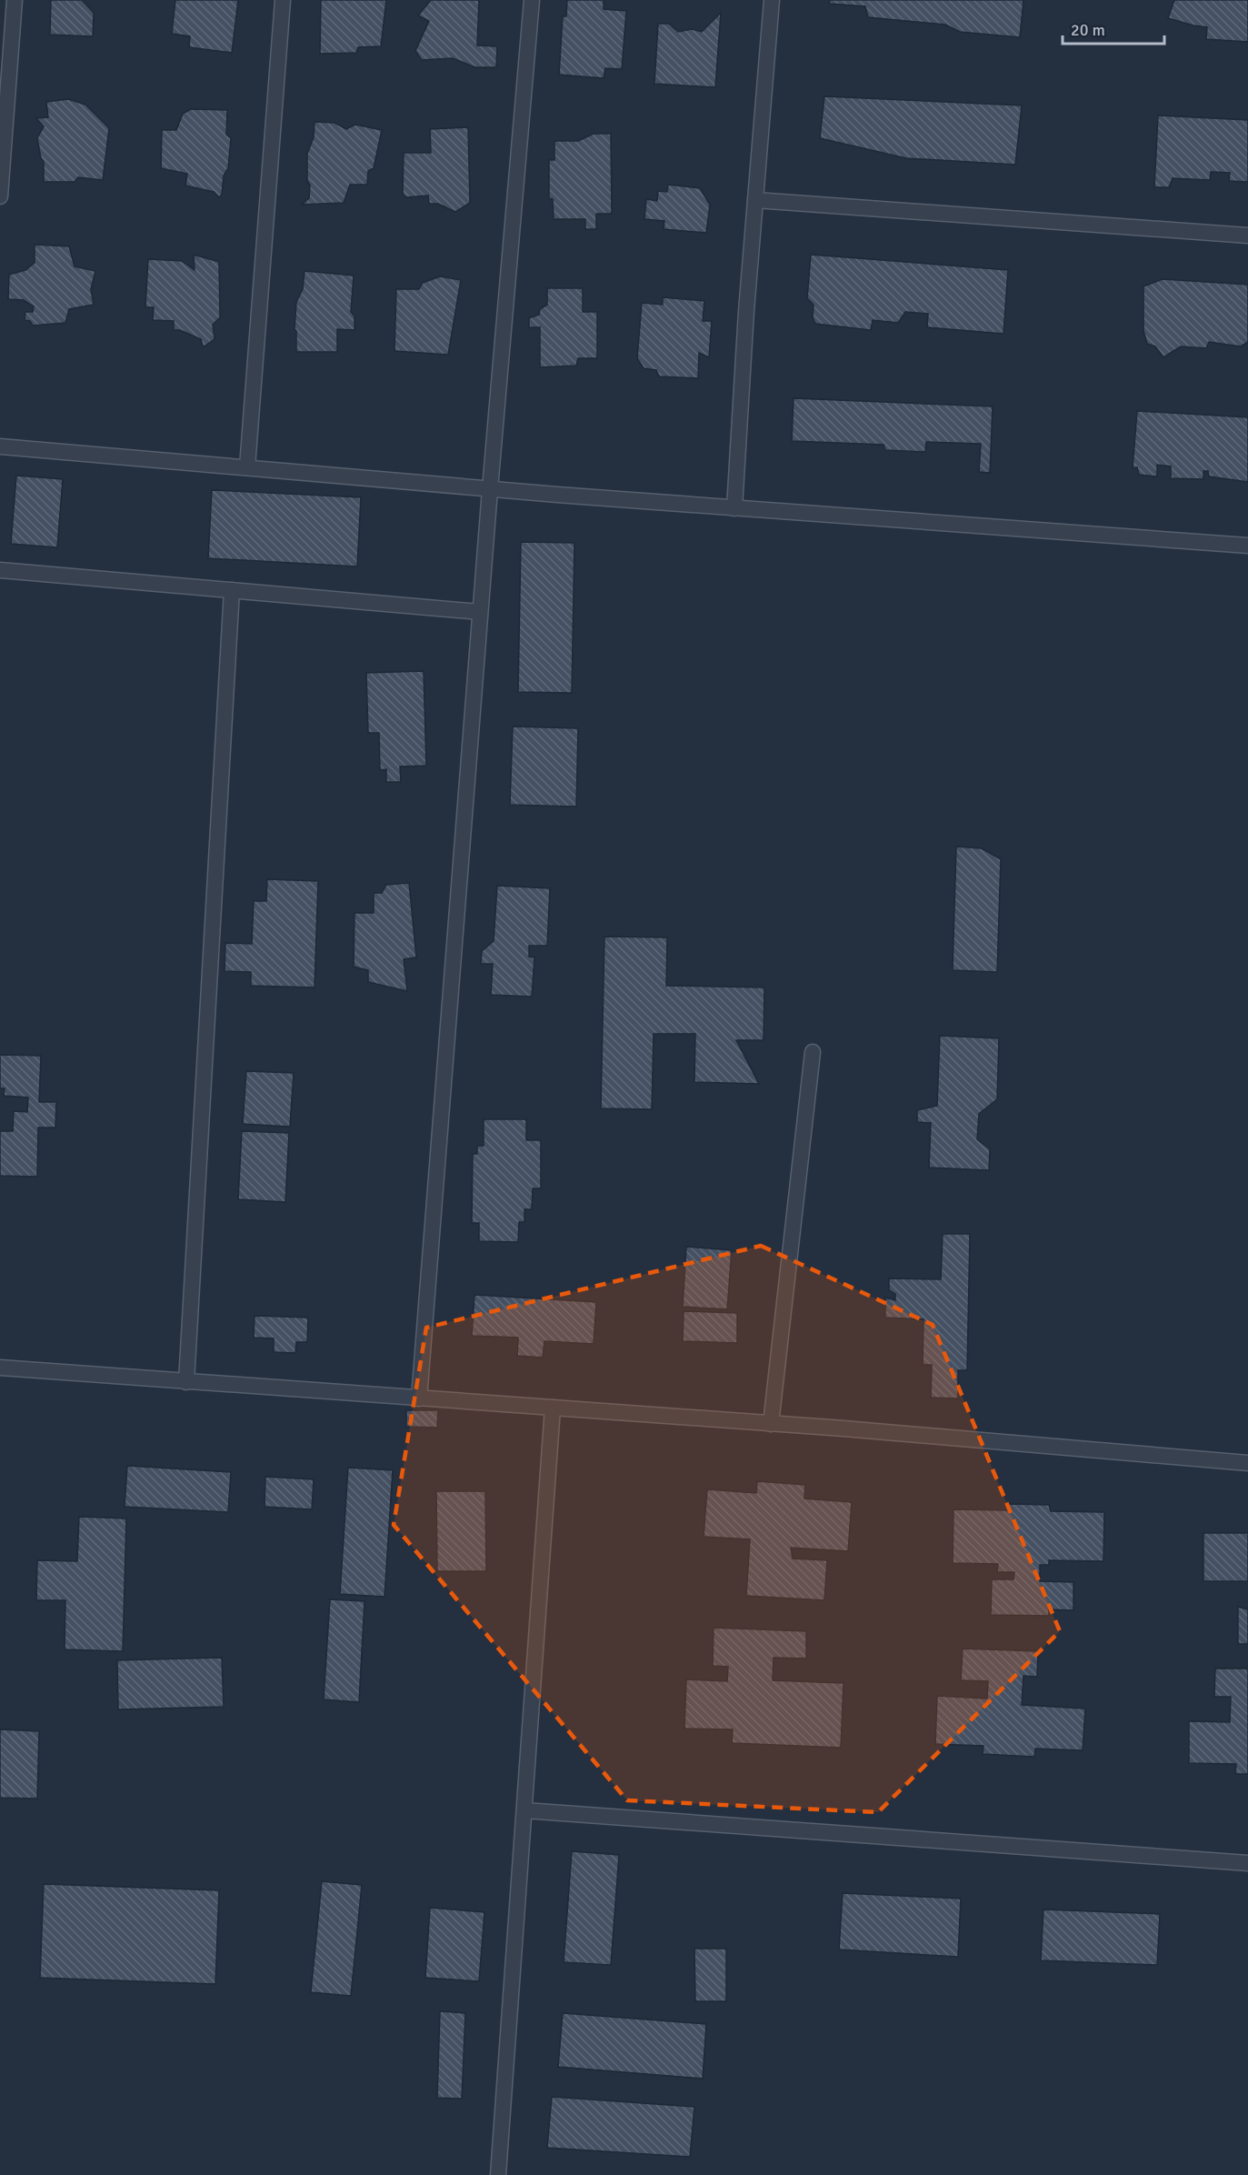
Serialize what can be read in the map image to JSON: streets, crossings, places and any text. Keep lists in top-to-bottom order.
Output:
{
  "scale_bar": "20 m"
}
